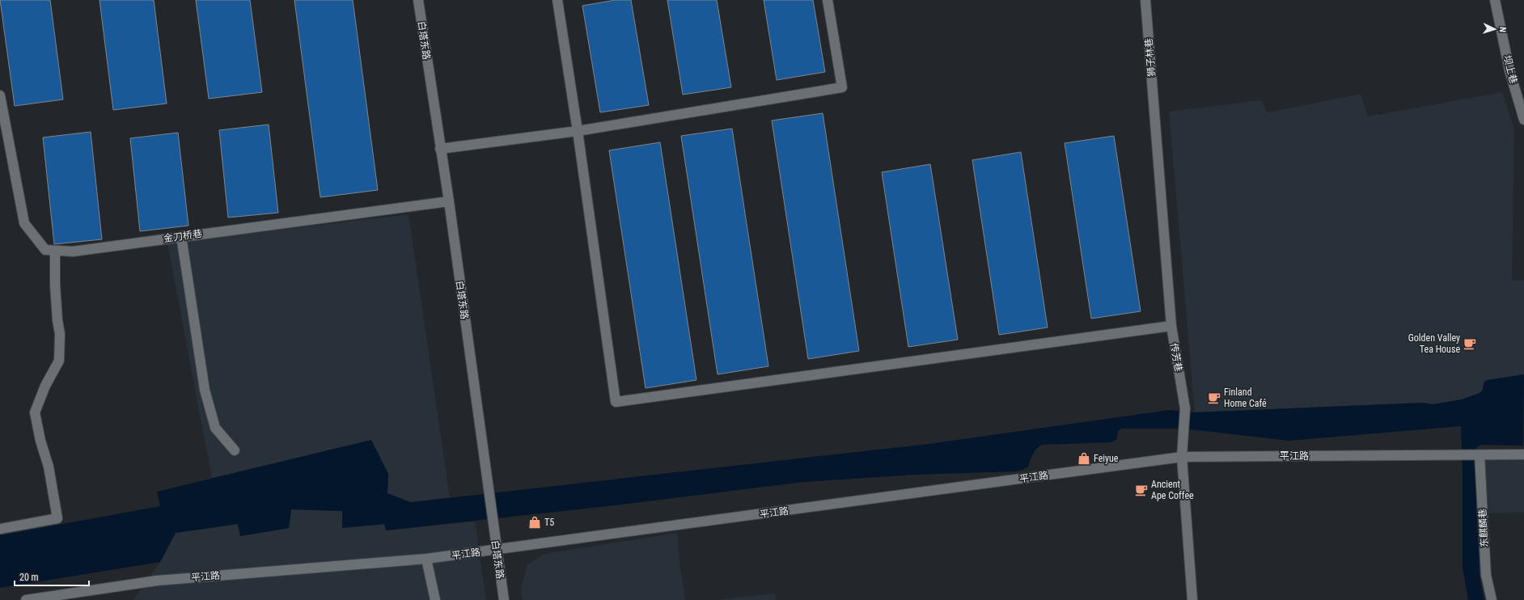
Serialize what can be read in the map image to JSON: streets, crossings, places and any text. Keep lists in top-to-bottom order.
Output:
{
  "streets": {
    "street": [
      "白塔东路",
      "狮子林巷",
      "坝上巷",
      "金刀桥巷",
      "传芳巷",
      "平江路",
      "东麒麟巷"
    ]
  },
  "crossings": [
    ["白塔东路", "金刀桥巷"],
    ["白塔东路", "平江路"],
    ["狮子林巷", "传芳巷"],
    ["传芳巷", "平江路"],
    ["平江路", "东麒麟巷"]
  ],
  "places": {
    "cafe": ["Golden Valley Tea House", "Finland Home Café", "Ancient Ape Coffee"],
    "shop": ["Feiyue", "T5"]
  },
  "scale_bar": "20 m",
  "north": "right"
}
